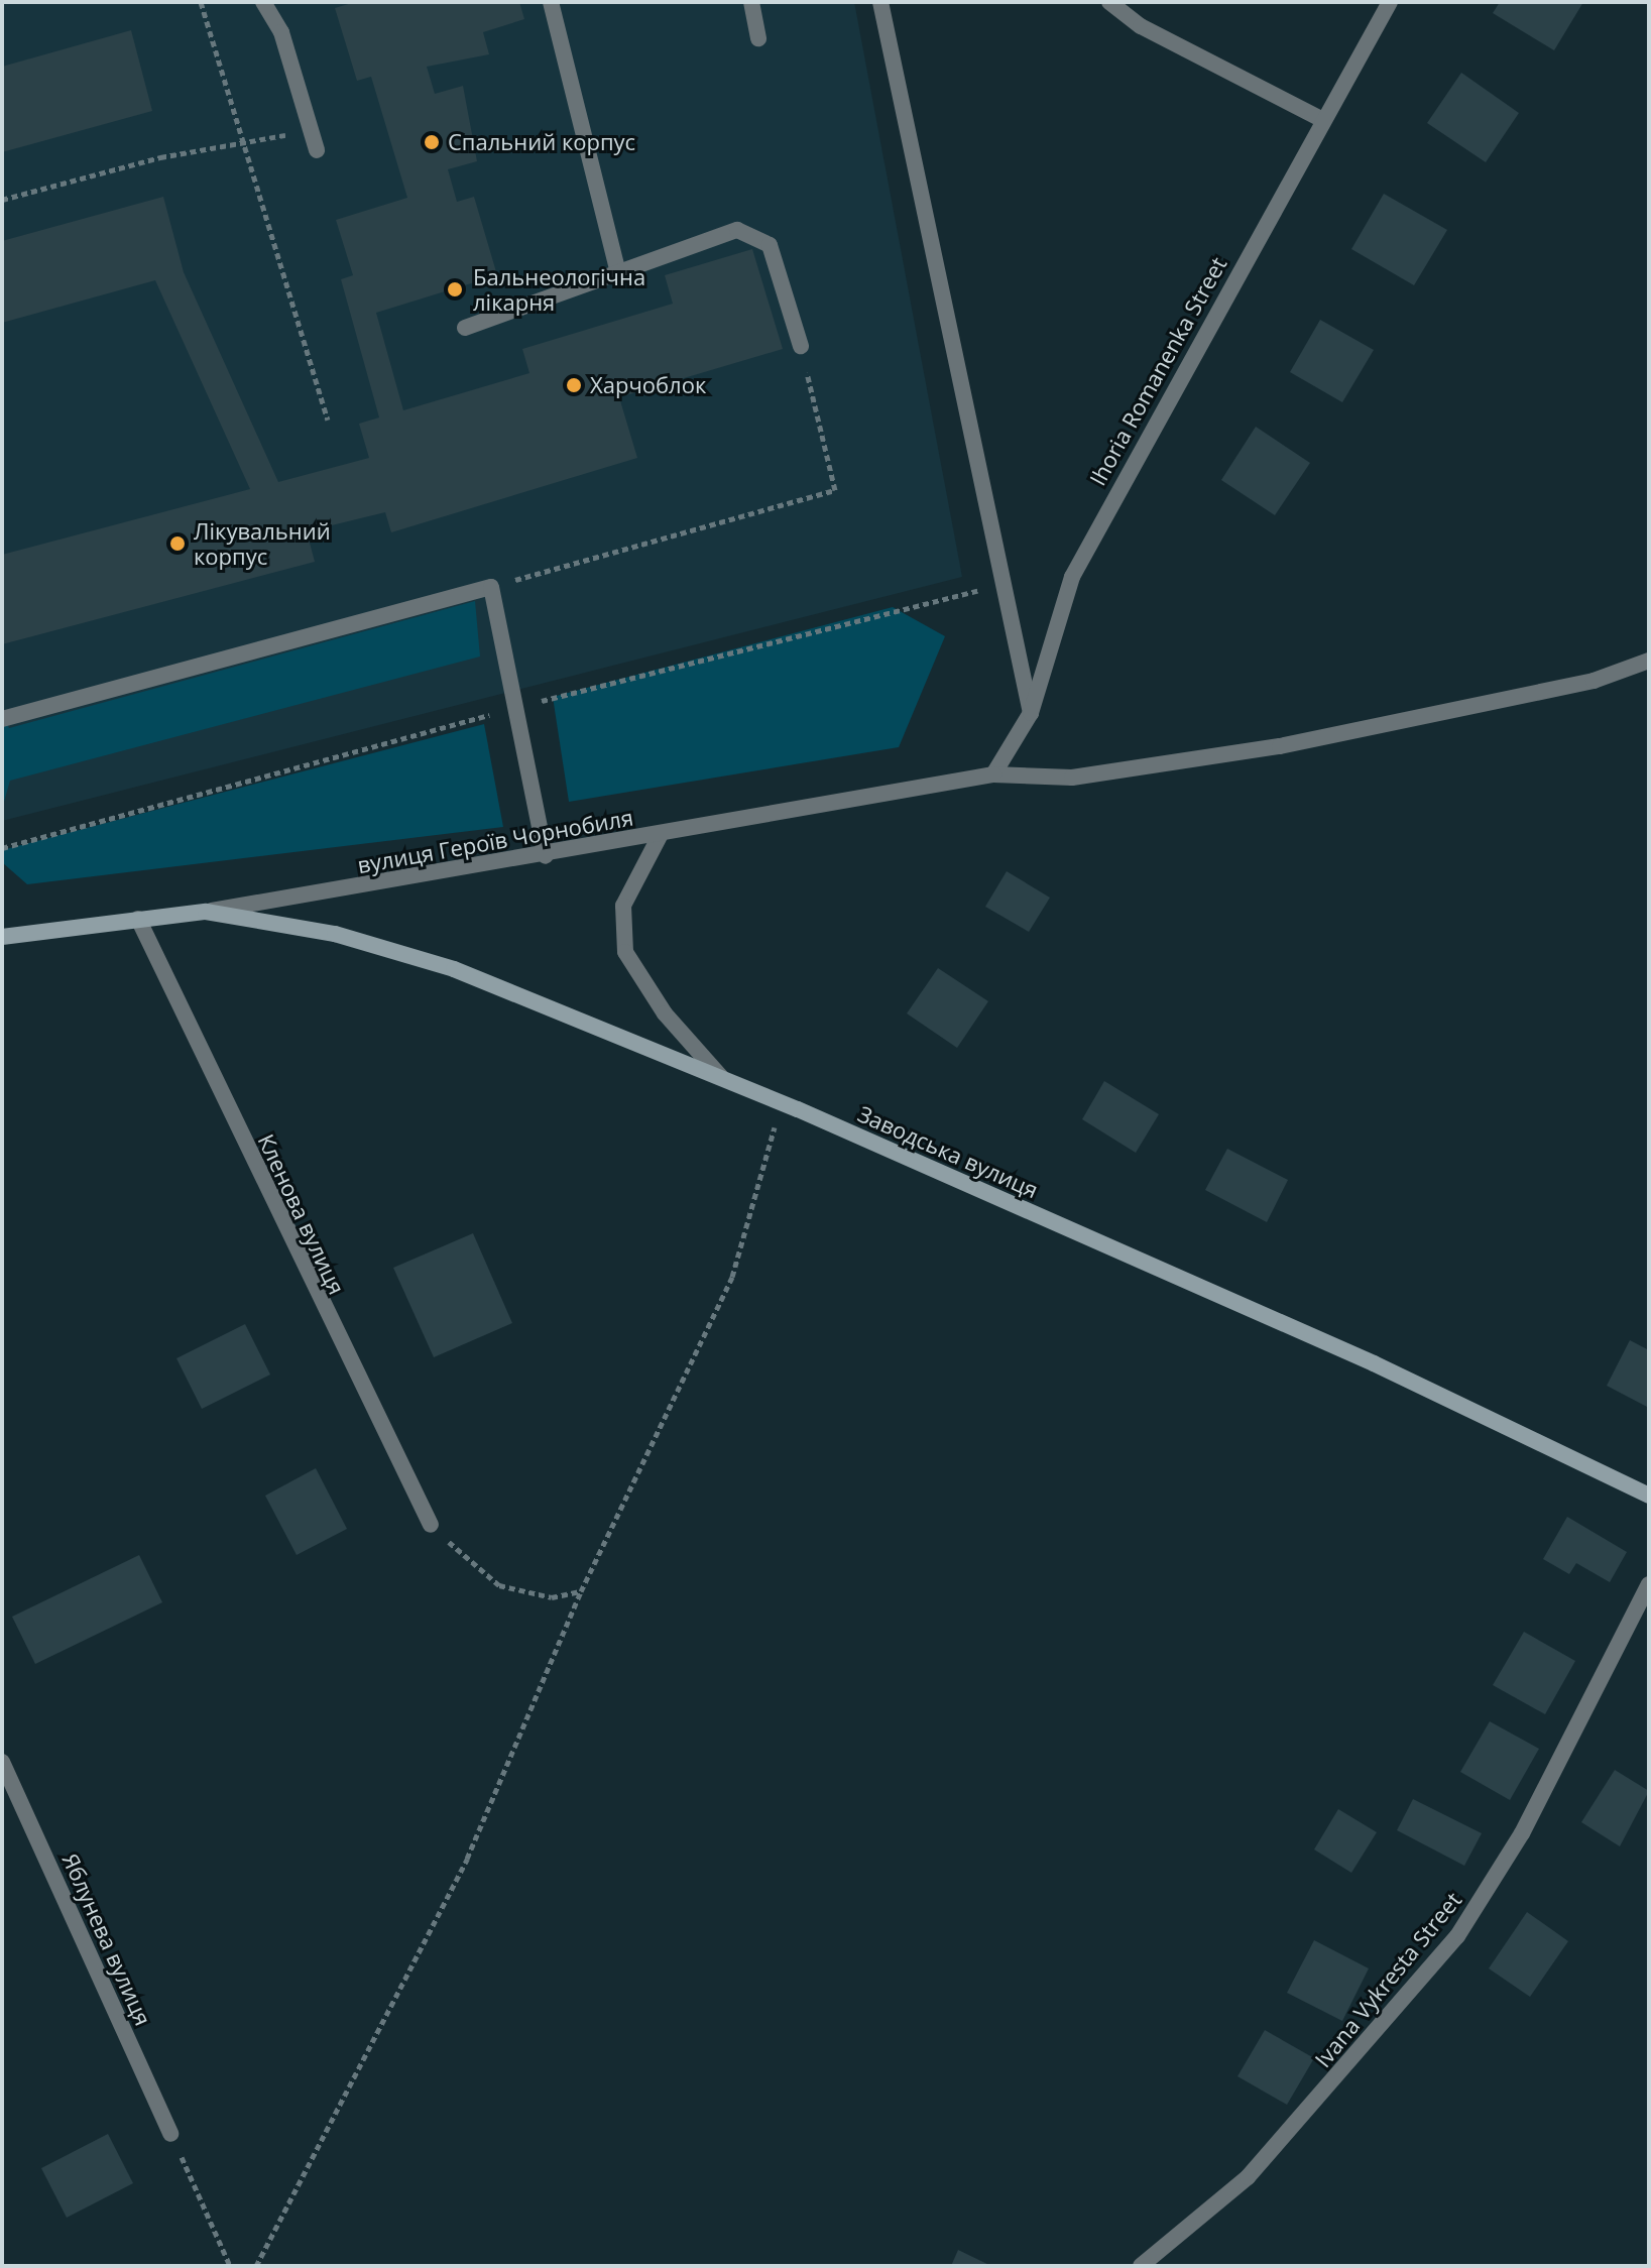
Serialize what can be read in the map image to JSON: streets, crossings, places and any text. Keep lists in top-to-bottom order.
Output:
{
  "streets": {
    "street": [
      "Ihoria Romanenka Street",
      "вулиця Героїв Чорнобиля",
      "Заводська вулиця",
      "Кленова вулиця",
      "Яблунева вулиця",
      "Ivana Vykresta Street"
    ]
  },
  "crossings": [
    ["Ihoria Romanenka Street", "вулиця Героїв Чорнобиля"],
    ["вулиця Героїв Чорнобиля", "Заводська вулиця"],
    ["вулиця Героїв Чорнобиля", "Кленова вулиця"]
  ],
  "places": [
    "Спальний корпус",
    "Бальнеологічна лікарня",
    "Харчоблок",
    "Лікувальний корпус"
  ]
}
